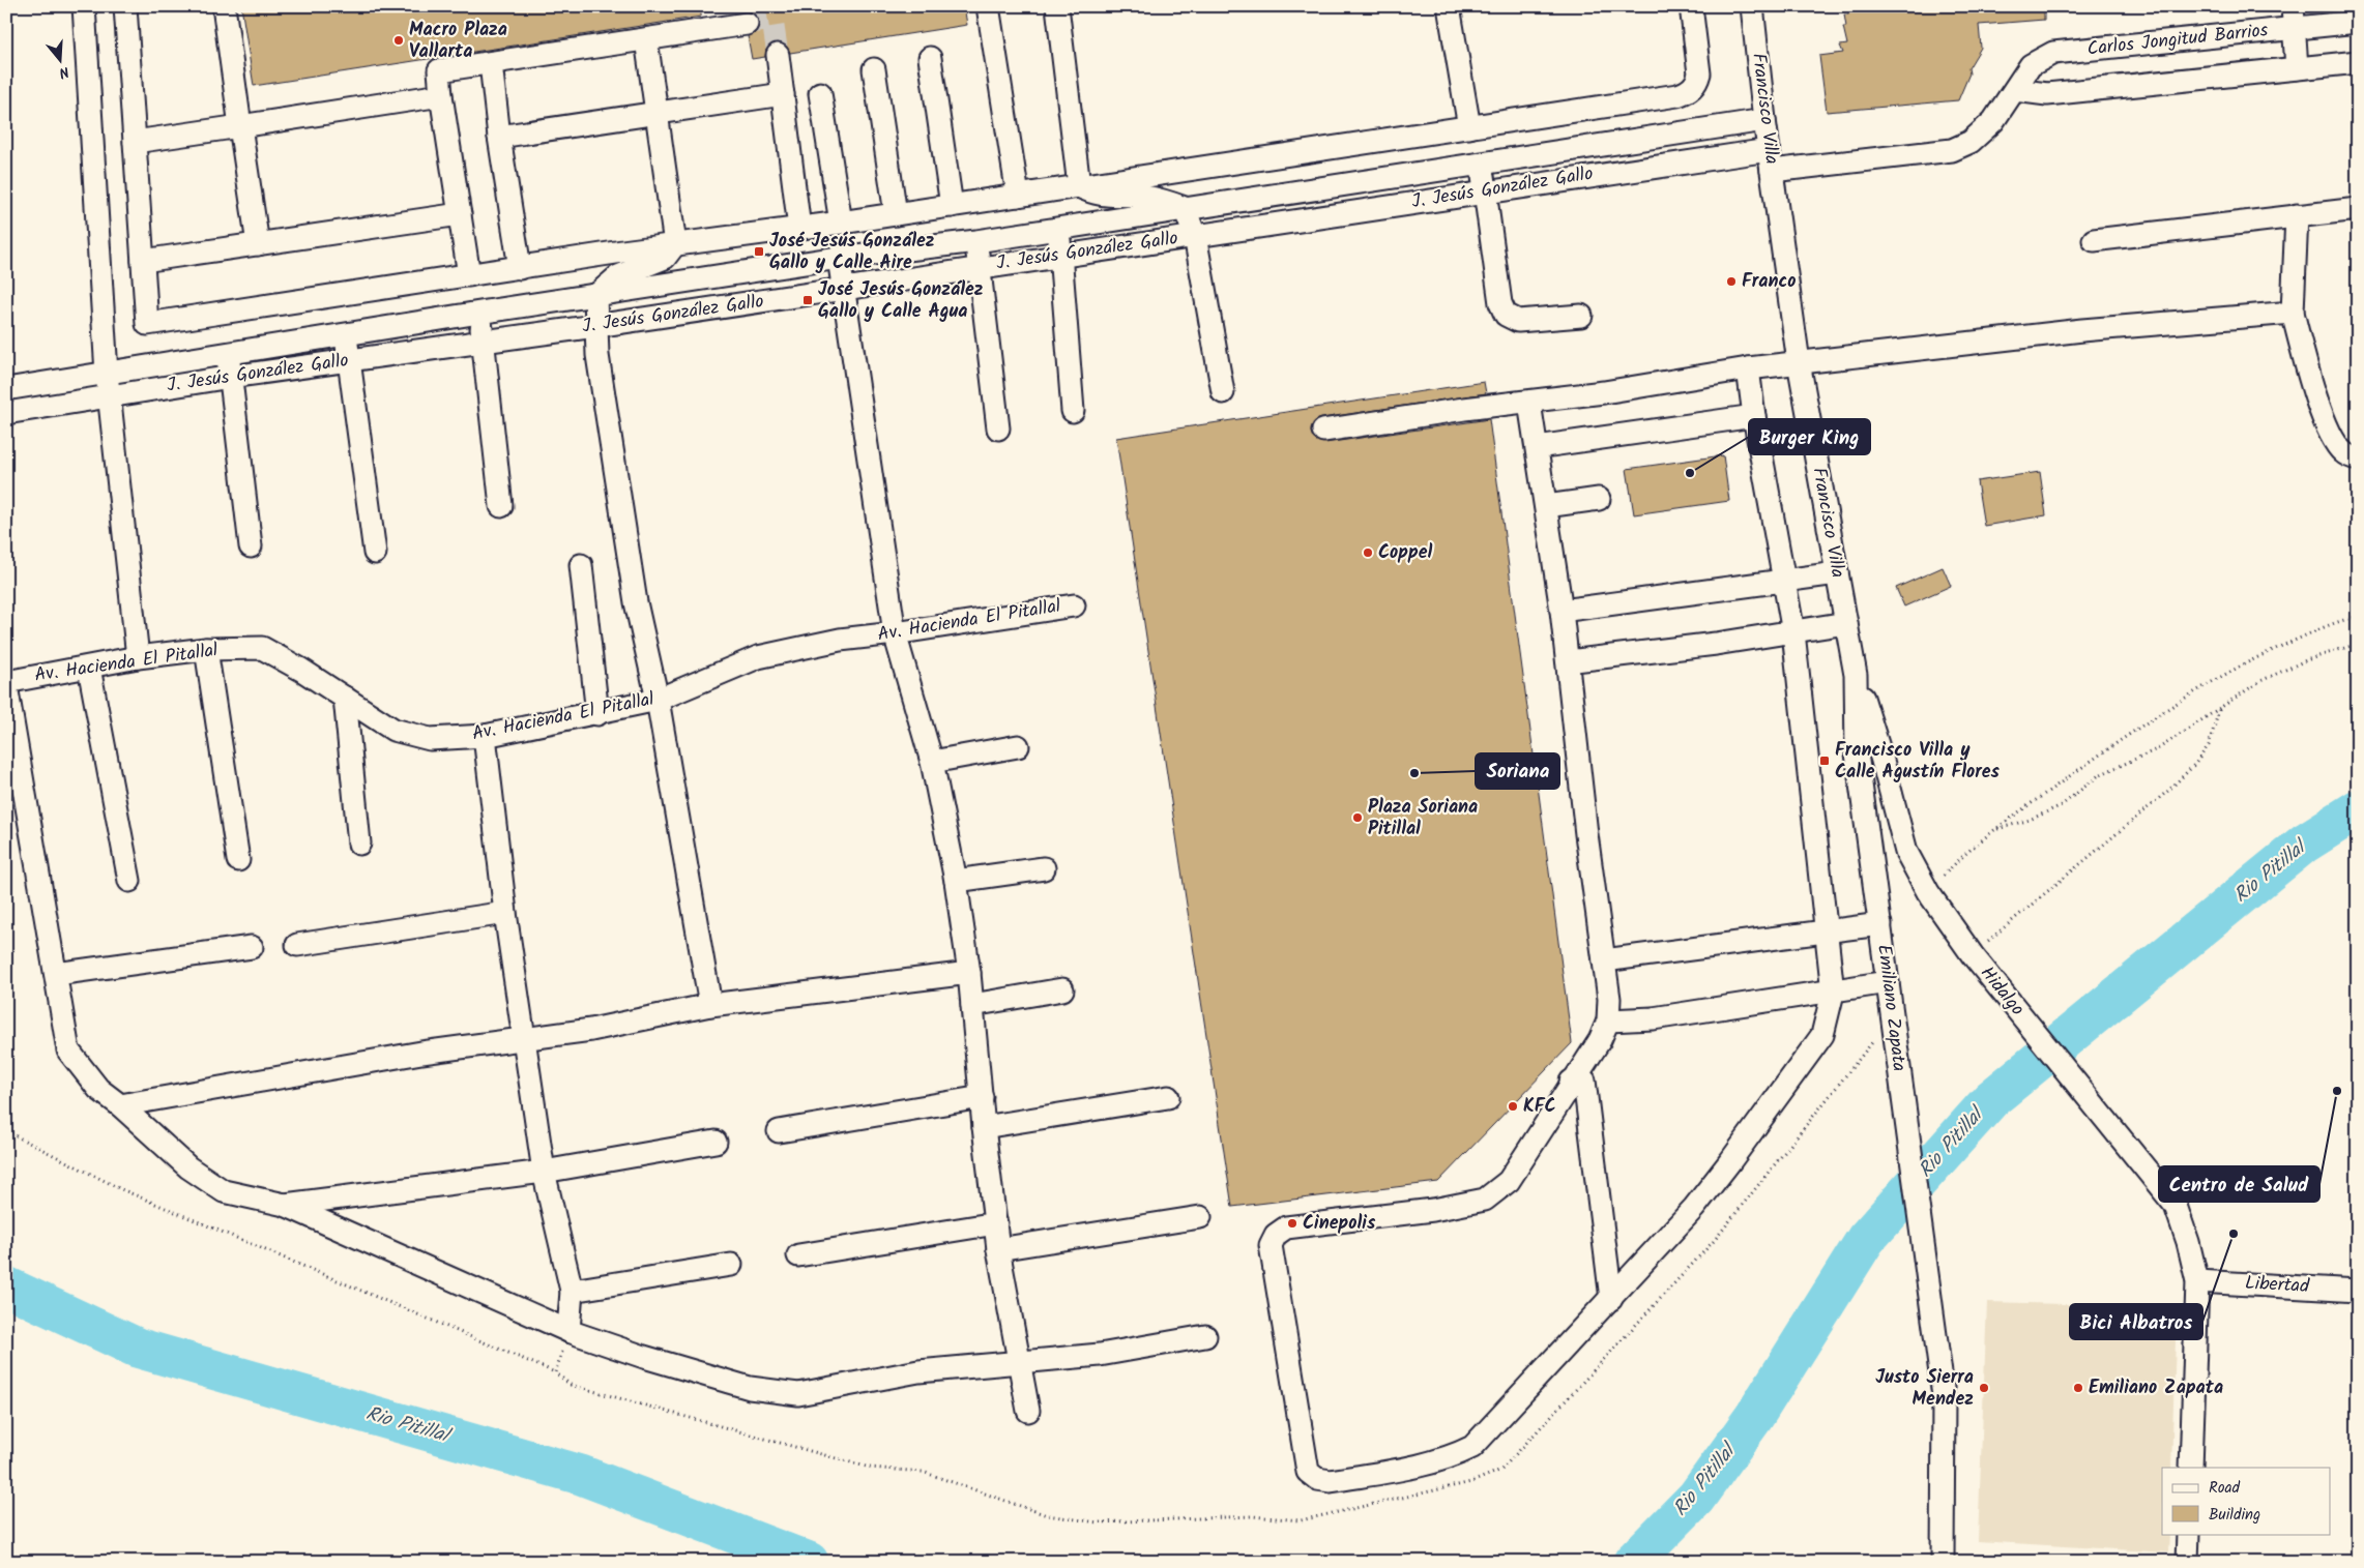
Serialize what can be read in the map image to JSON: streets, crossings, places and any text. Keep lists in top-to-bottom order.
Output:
{
  "streets": {
    "street": [
      "Carlos Jongitud Barrios",
      "Francisco Villa",
      "J. Jesús González Gallo",
      "Av. Hacienda El Pitallal",
      "Hidalgo",
      "Emiliano Zapata",
      "Libertad"
    ]
  },
  "crossings": [
    ["Carlos Jongitud Barrios", "Francisco Villa"],
    ["Carlos Jongitud Barrios", "J. Jesús González Gallo"],
    ["Francisco Villa", "J. Jesús González Gallo"],
    ["Francisco Villa", "Hidalgo"],
    ["Francisco Villa", "Emiliano Zapata"],
    ["Hidalgo", "Libertad"]
  ],
  "water": ["Rio Pitillal"],
  "places": {
    "other": [
      "Macro Plaza Vallarta",
      "Franco",
      "Burger King",
      "Coppel",
      "Soriana",
      "Plaza Soriana Pitillal",
      "Centro de Salud",
      "KFC",
      "Cinepolis",
      "Bici Albatros",
      "Justo Sierra Mendez",
      "Emiliano Zapata"
    ],
    "transit": ["José Jesús González Gallo y Calle Aire", "José Jesús González Gallo y Calle Agua", "Francisco Villa y Calle Agustín Flores"]
  },
  "legend": ["Road", "Building"],
  "north": "bottom"
}
